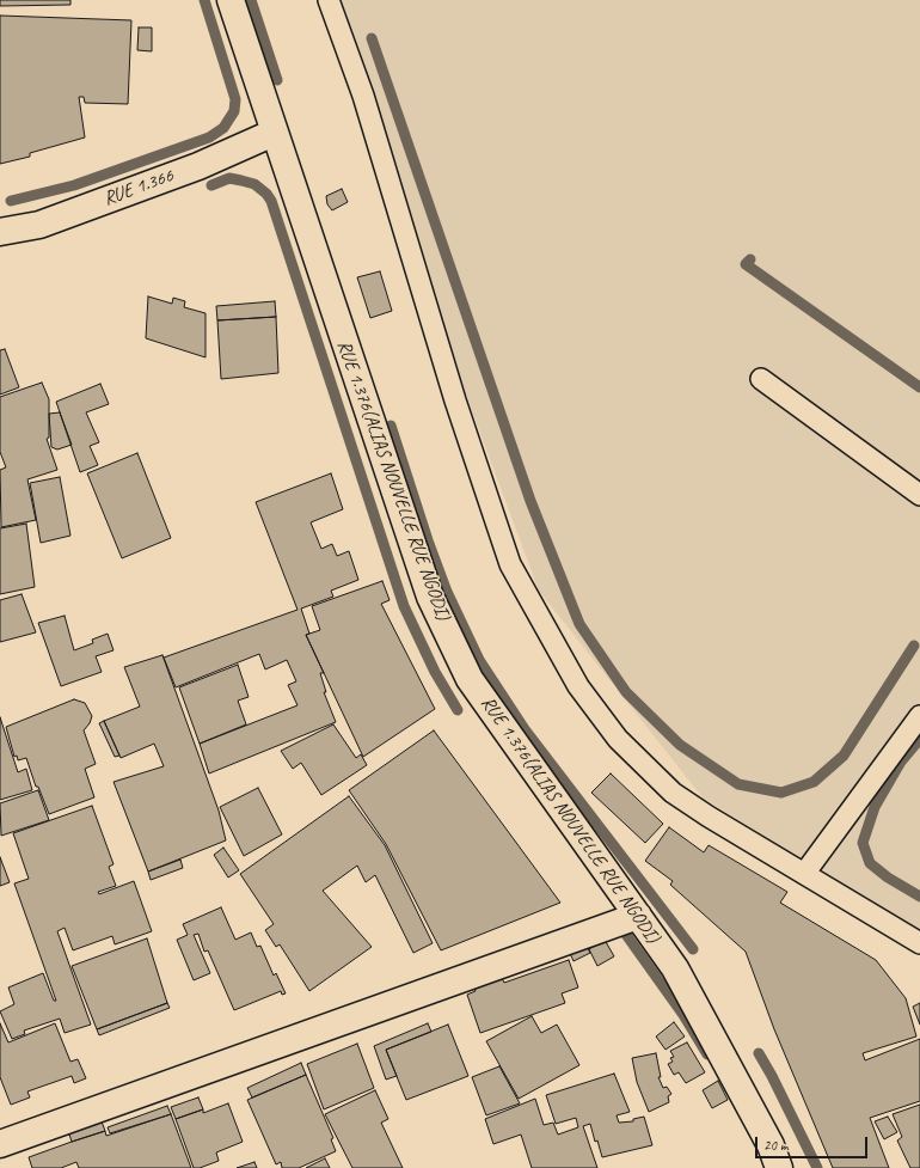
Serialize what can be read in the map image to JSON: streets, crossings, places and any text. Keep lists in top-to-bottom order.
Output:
{
  "streets": {
    "street": ["RUE 1.366", "RUE 1.376(ALIAS NOUVELLE RUE NGODI)"]
  },
  "crossings": [
    ["RUE 1.366", "RUE 1.376(ALIAS NOUVELLE RUE NGODI)"]
  ],
  "scale_bar": "20 m"
}
